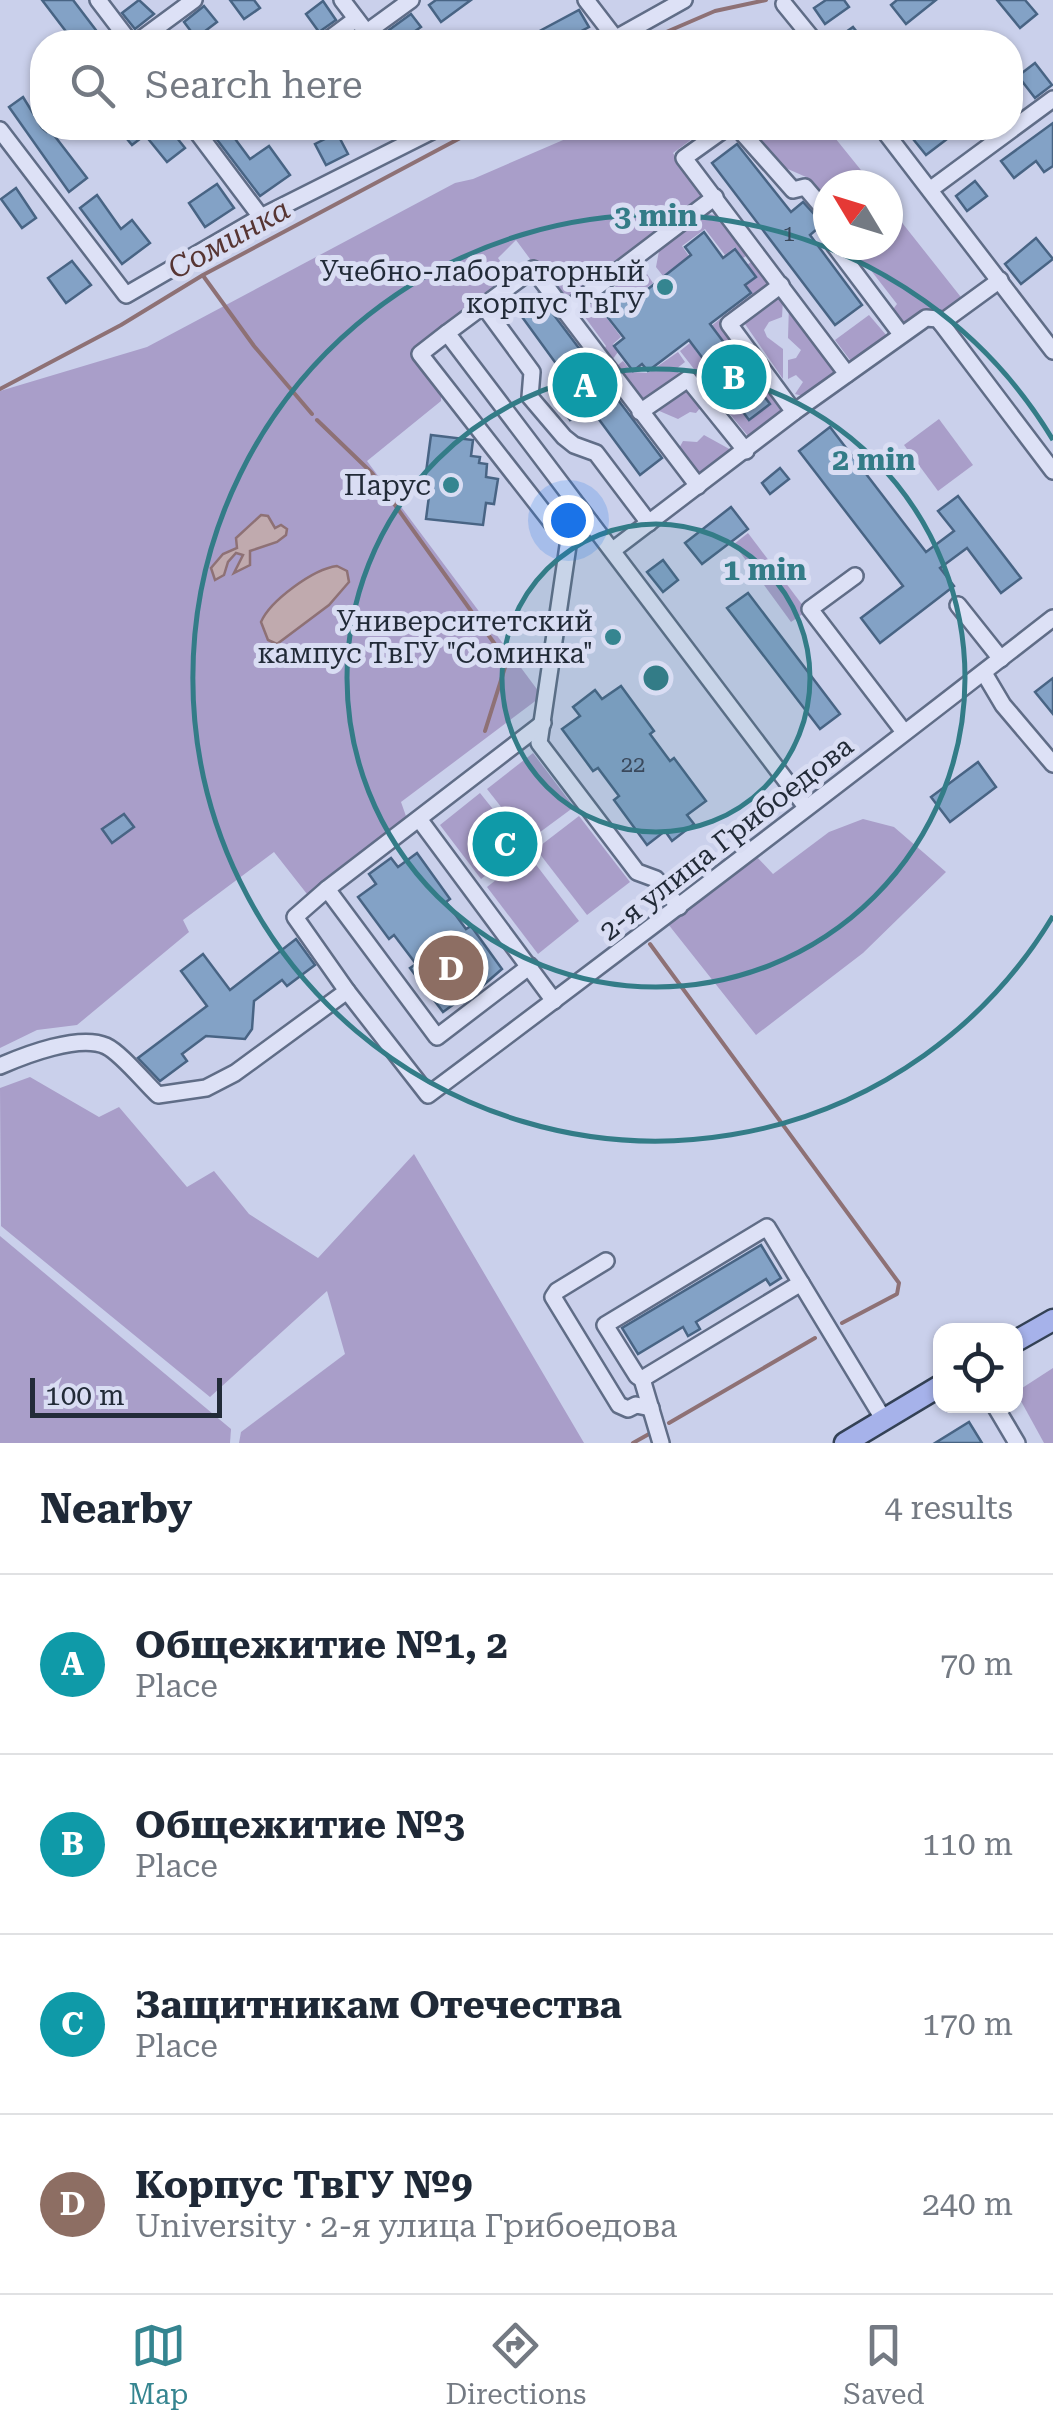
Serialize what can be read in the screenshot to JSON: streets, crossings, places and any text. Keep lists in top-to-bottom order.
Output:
{
  "streets": {
    "street": ["2-я улица Грибоедова"]
  },
  "water": ["Соминка"],
  "places": ["Учебно-лабораторный корпус ТвГУ", "Парус", "Университетский кампус ТвГУ \"Соминка\""],
  "house_numbers": ["1", "22"],
  "scale_bar": "100 m",
  "north": "top left",
  "page": {
    "search": "Search here",
    "pins": [
      "B",
      "A",
      "C",
      "D"
    ],
    "scale": "100 m",
    "heading": ["Nearby", "4 results"],
    "list": [
      {
        "mark": "A",
        "name": "Общежитие №1, 2",
        "note": "Place",
        "value": "70 m"
      },
      {
        "mark": "B",
        "name": "Общежитие №3",
        "note": "Place",
        "value": "110 m"
      },
      {
        "mark": "C",
        "name": "Защитникам Отечества",
        "note": "Place",
        "value": "170 m"
      },
      {
        "mark": "D",
        "name": "Корпус ТвГУ №9",
        "note": "University · 2-я улица Грибоедова",
        "value": "240 m"
      }
    ],
    "nav": ["Map", "Directions", "Saved"]
  },
  "rings": ["3 min", "2 min", "1 min"]
}
